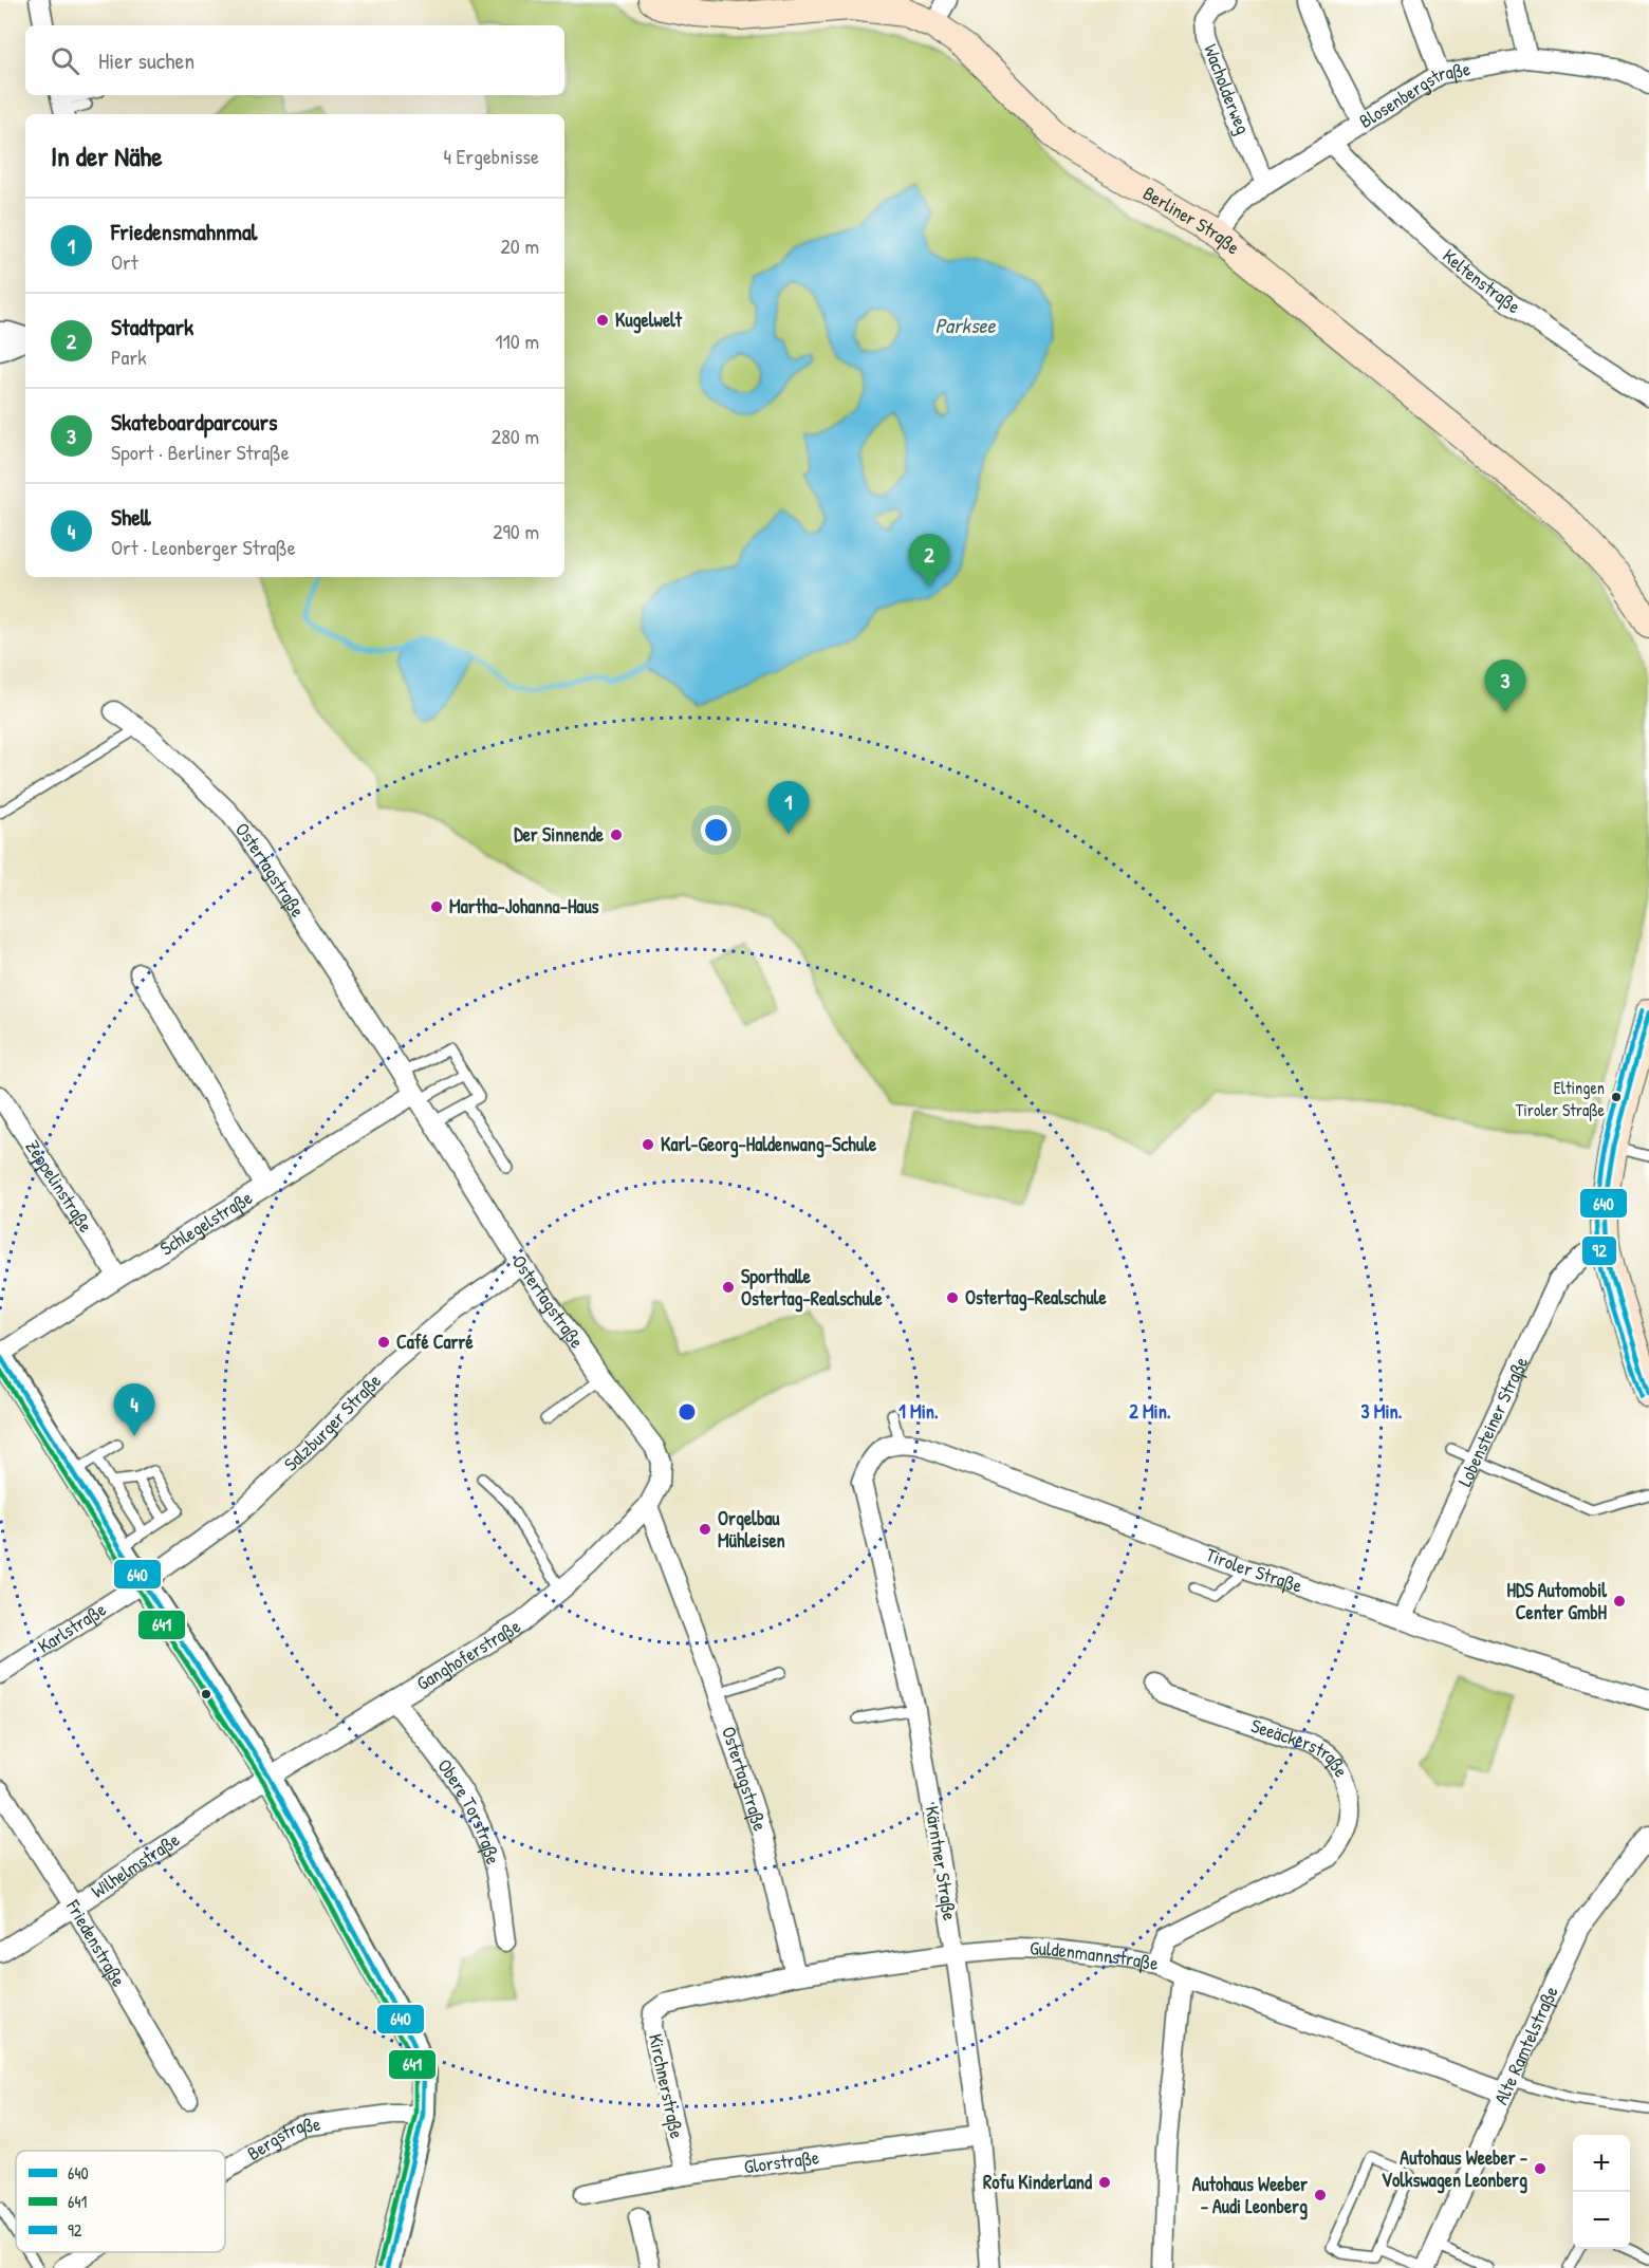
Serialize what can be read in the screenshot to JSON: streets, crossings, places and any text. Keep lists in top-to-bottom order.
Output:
{
  "streets": {
    "main road": ["Berliner Straße"],
    "street": [
      "Wacholderweg",
      "Blosenbergstraße",
      "Keltenstraße",
      "Ostertagstraße",
      "Zeppelinstraße",
      "Schlegelstraße",
      "Salzburger Straße",
      "Lobensteiner Straße",
      "Tiroler Straße",
      "Karlstraße",
      "Ganghoferstraße",
      "Seeäckerstraße",
      "Obere Torstraße",
      "Kärntner Straße",
      "Wilhelmstraße",
      "Friedenstraße",
      "Guldenmannstraße",
      "Alte Ramtelstraße",
      "Kirchnerstraße",
      "Bergstraße",
      "Glorstraße"
    ]
  },
  "crossings": [
    ["Wacholderweg", "Blosenbergstraße"],
    ["Blosenbergstraße", "Berliner Straße"],
    ["Blosenbergstraße", "Keltenstraße"],
    ["Ostertagstraße", "Schlegelstraße"],
    ["Ostertagstraße", "Salzburger Straße"],
    ["Ostertagstraße", "Ganghoferstraße"],
    ["Ostertagstraße", "Guldenmannstraße"],
    ["Zeppelinstraße", "Schlegelstraße"],
    ["Salzburger Straße", "Karlstraße"],
    ["Lobensteiner Straße", "Tiroler Straße"],
    ["Tiroler Straße", "Kärntner Straße"],
    ["Ganghoferstraße", "Obere Torstraße"],
    ["Ganghoferstraße", "Wilhelmstraße"],
    ["Seeäckerstraße", "Guldenmannstraße"],
    ["Kärntner Straße", "Guldenmannstraße"],
    ["Kärntner Straße", "Glorstraße"],
    ["Wilhelmstraße", "Friedenstraße"],
    ["Guldenmannstraße", "Alte Ramtelstraße"],
    ["Guldenmannstraße", "Kirchnerstraße"],
    ["Kirchnerstraße", "Glorstraße"]
  ],
  "water": ["Parksee"],
  "places": [
    "Kugelwelt",
    "Der Sinnende",
    "Martha-Johanna-Haus",
    "Eltingen Tiroler Straße",
    "Karl-Georg-Haldenwang-Schule",
    "Sporthalle Ostertag-Realschule",
    "Ostertag-Realschule",
    "Café Carré",
    "Orgelbau Mühleisen",
    "HDS Automobil Center GmbH",
    "Autohaus Weeber - Volkswagen Leonberg",
    "Rofu Kinderland",
    "Autohaus Weeber - Audi Leonberg"
  ],
  "lines": ["transit line 92", "transit line 640", "transit line 641"],
  "legend": ["640", "641", "92"],
  "page": {
    "search": "Hier suchen",
    "heading": ["In der Nähe", "4 Ergebnisse"],
    "list": [
      {
        "mark": "1",
        "name": "Friedensmahnmal",
        "note": "Ort",
        "value": "20 m"
      },
      {
        "mark": "2",
        "name": "Stadtpark",
        "note": "Park",
        "value": "110 m"
      },
      {
        "mark": "3",
        "name": "Skateboardparcours",
        "note": "Sport · Berliner Straße",
        "value": "280 m"
      },
      {
        "mark": "4",
        "name": "Shell",
        "note": "Ort · Leonberger Straße",
        "value": "290 m"
      }
    ],
    "pins": [
      "2",
      "3",
      "1",
      "4"
    ],
    "map_buttons": ["+", "−"]
  },
  "rings": ["1 Min.", "2 Min.", "3 Min."]
}
